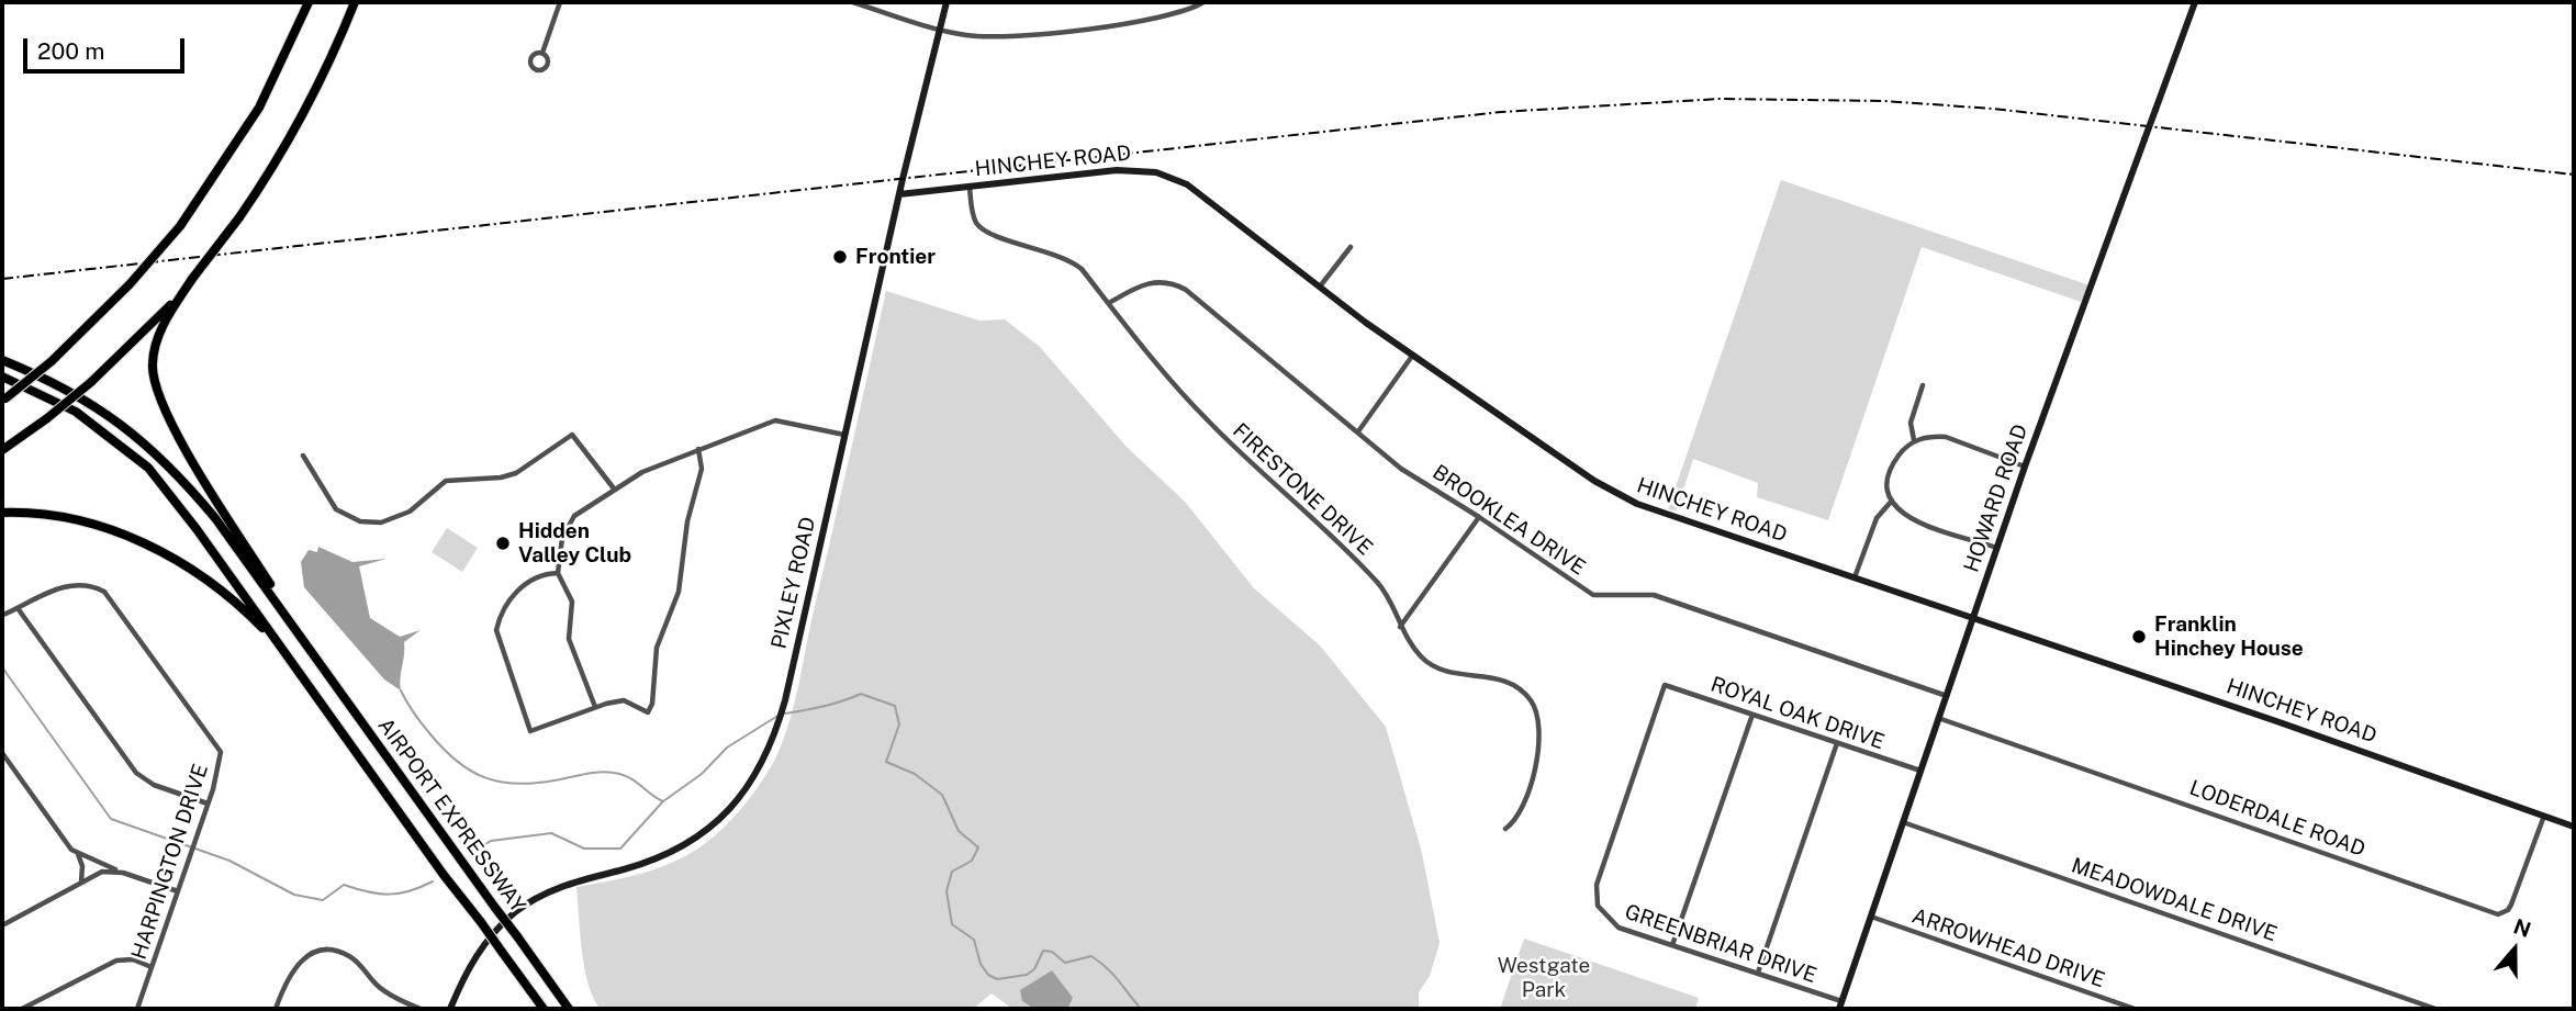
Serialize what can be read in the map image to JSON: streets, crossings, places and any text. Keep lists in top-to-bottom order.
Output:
{
  "streets": {
    "highway": ["AIRPORT EXPRESSWAY"],
    "street": [
      "HINCHEY ROAD",
      "FIRESTONE DRIVE",
      "HOWARD ROAD",
      "BROOKLEA DRIVE",
      "PIXLEY ROAD",
      "ROYAL OAK DRIVE",
      "LODERDALE ROAD",
      "HARPINGTON DRIVE",
      "MEADOWDALE DRIVE",
      "GREENBRIAR DRIVE",
      "ARROWHEAD DRIVE"
    ]
  },
  "crossings": [
    ["HINCHEY ROAD", "FIRESTONE DRIVE"],
    ["HINCHEY ROAD", "HOWARD ROAD"],
    ["HINCHEY ROAD", "PIXLEY ROAD"],
    ["HINCHEY ROAD", "LODERDALE ROAD"],
    ["FIRESTONE DRIVE", "BROOKLEA DRIVE"],
    ["HOWARD ROAD", "BROOKLEA DRIVE"],
    ["HOWARD ROAD", "ROYAL OAK DRIVE"],
    ["HOWARD ROAD", "LODERDALE ROAD"],
    ["HOWARD ROAD", "MEADOWDALE DRIVE"],
    ["HOWARD ROAD", "GREENBRIAR DRIVE"],
    ["HOWARD ROAD", "ARROWHEAD DRIVE"],
    ["ROYAL OAK DRIVE", "GREENBRIAR DRIVE"]
  ],
  "parks": ["Westgate Park"],
  "places": ["Frontier", "Hidden Valley Club", "Franklin Hinchey House"],
  "scale_bar": "200 m",
  "north": "top"
}
